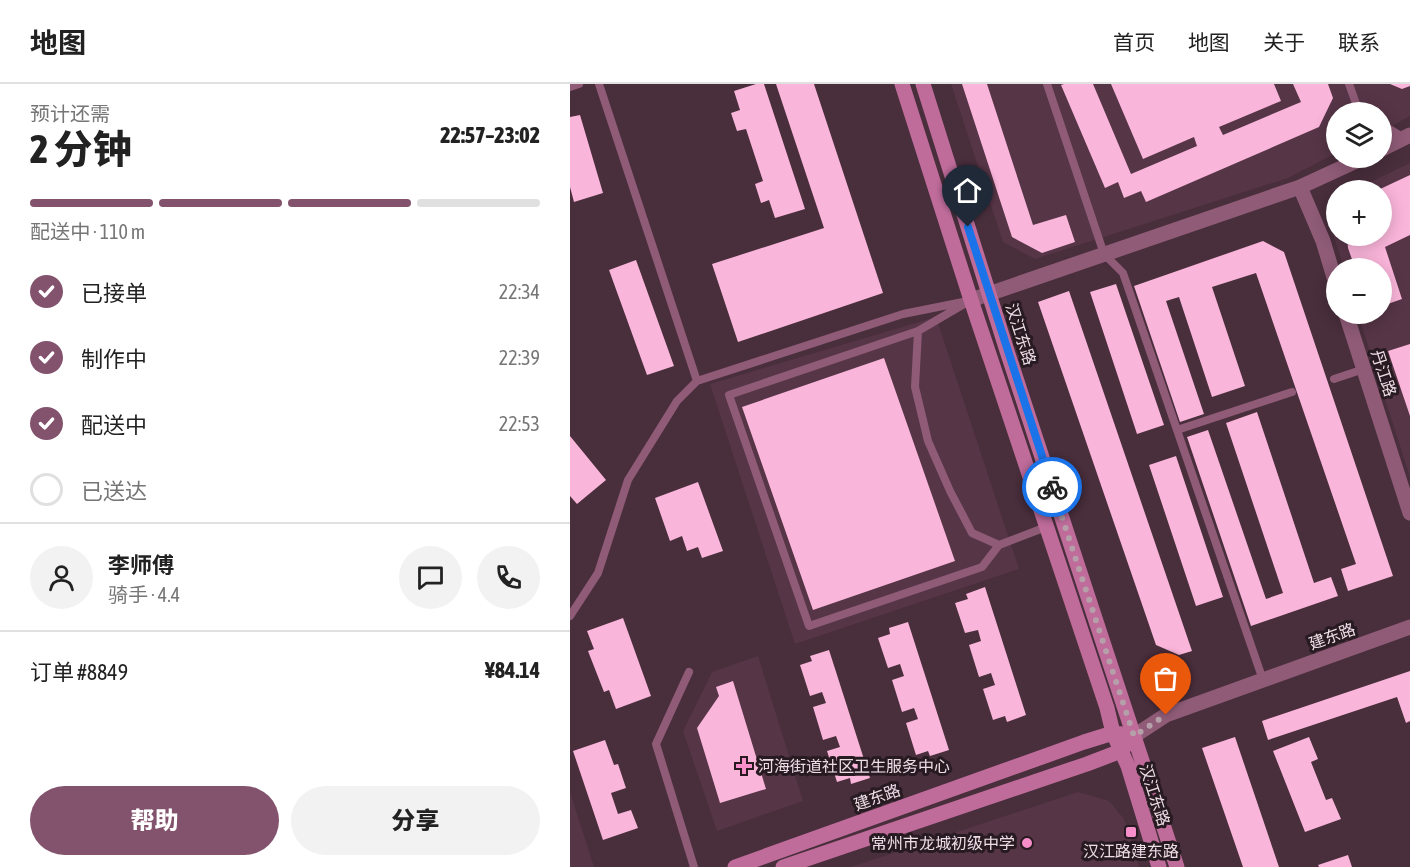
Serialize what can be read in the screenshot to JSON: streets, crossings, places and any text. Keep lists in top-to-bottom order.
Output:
{
  "streets": {
    "street": ["汉江东路", "丹江路", "建东路"]
  },
  "crossings": [
    ["汉江东路", "建东路"]
  ],
  "places": {
    "health": ["河海街道社区卫生服务中心"],
    "transit": ["汉江路建东路"],
    "other": ["常州市龙城初级中学"]
  },
  "page": {
    "header": "地图",
    "nav": [
      "首页",
      "地图",
      "关于",
      "联系"
    ],
    "heading": ["2 分钟", "预计还需", "22:57–23:02"],
    "panel": [
      "李师傅",
      "骑手 · 4.4",
      "订单 #8849",
      "¥84.14"
    ],
    "map_buttons": ["+", "−"],
    "bar": "配送中 · 110 m",
    "list": [
      ["已接单", "22:34"],
      ["制作中", "22:39"],
      ["配送中", "22:53"],
      "已送达"
    ],
    "buttons": ["帮助", "分享"]
  }
}
